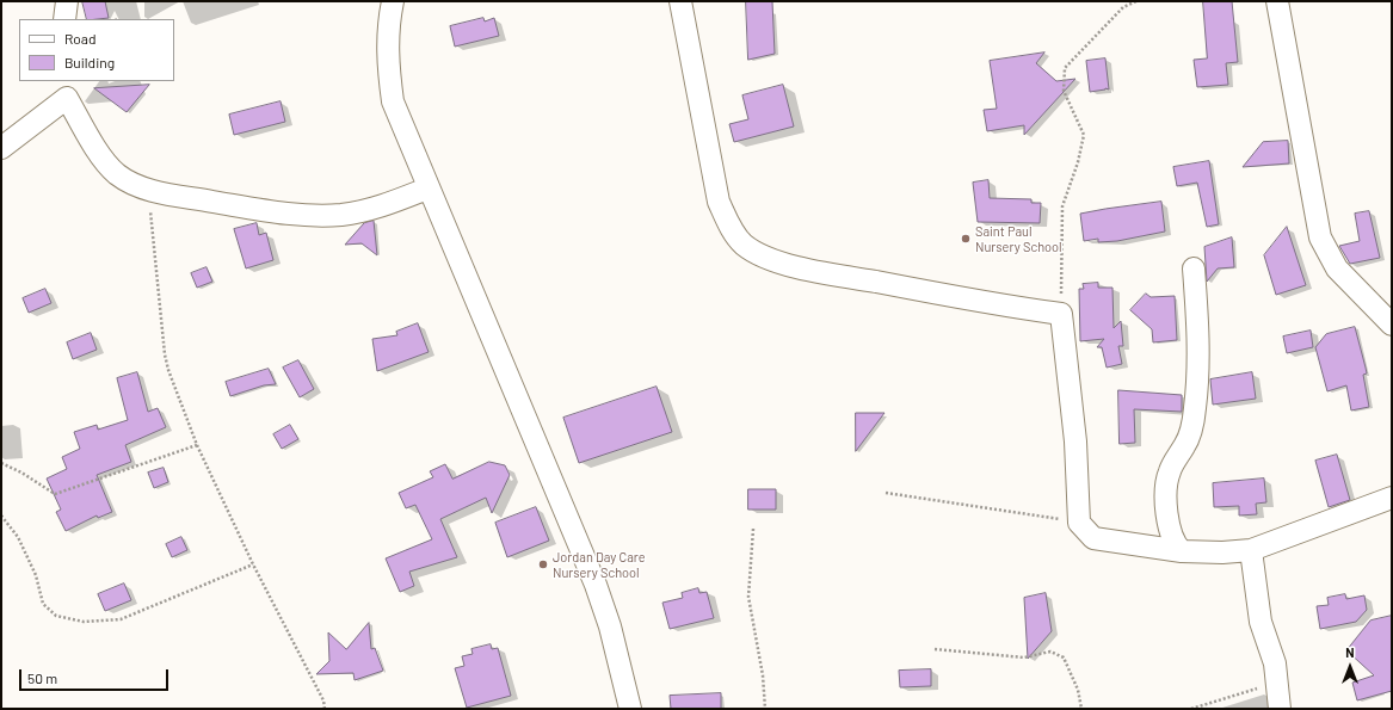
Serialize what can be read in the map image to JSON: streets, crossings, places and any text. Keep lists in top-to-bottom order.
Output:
{
  "places": ["Saint Paul Nursery School", "Jordan Day Care Nursery School"],
  "legend": ["Road", "Building"],
  "scale_bar": "50 m",
  "north": "top"
}
